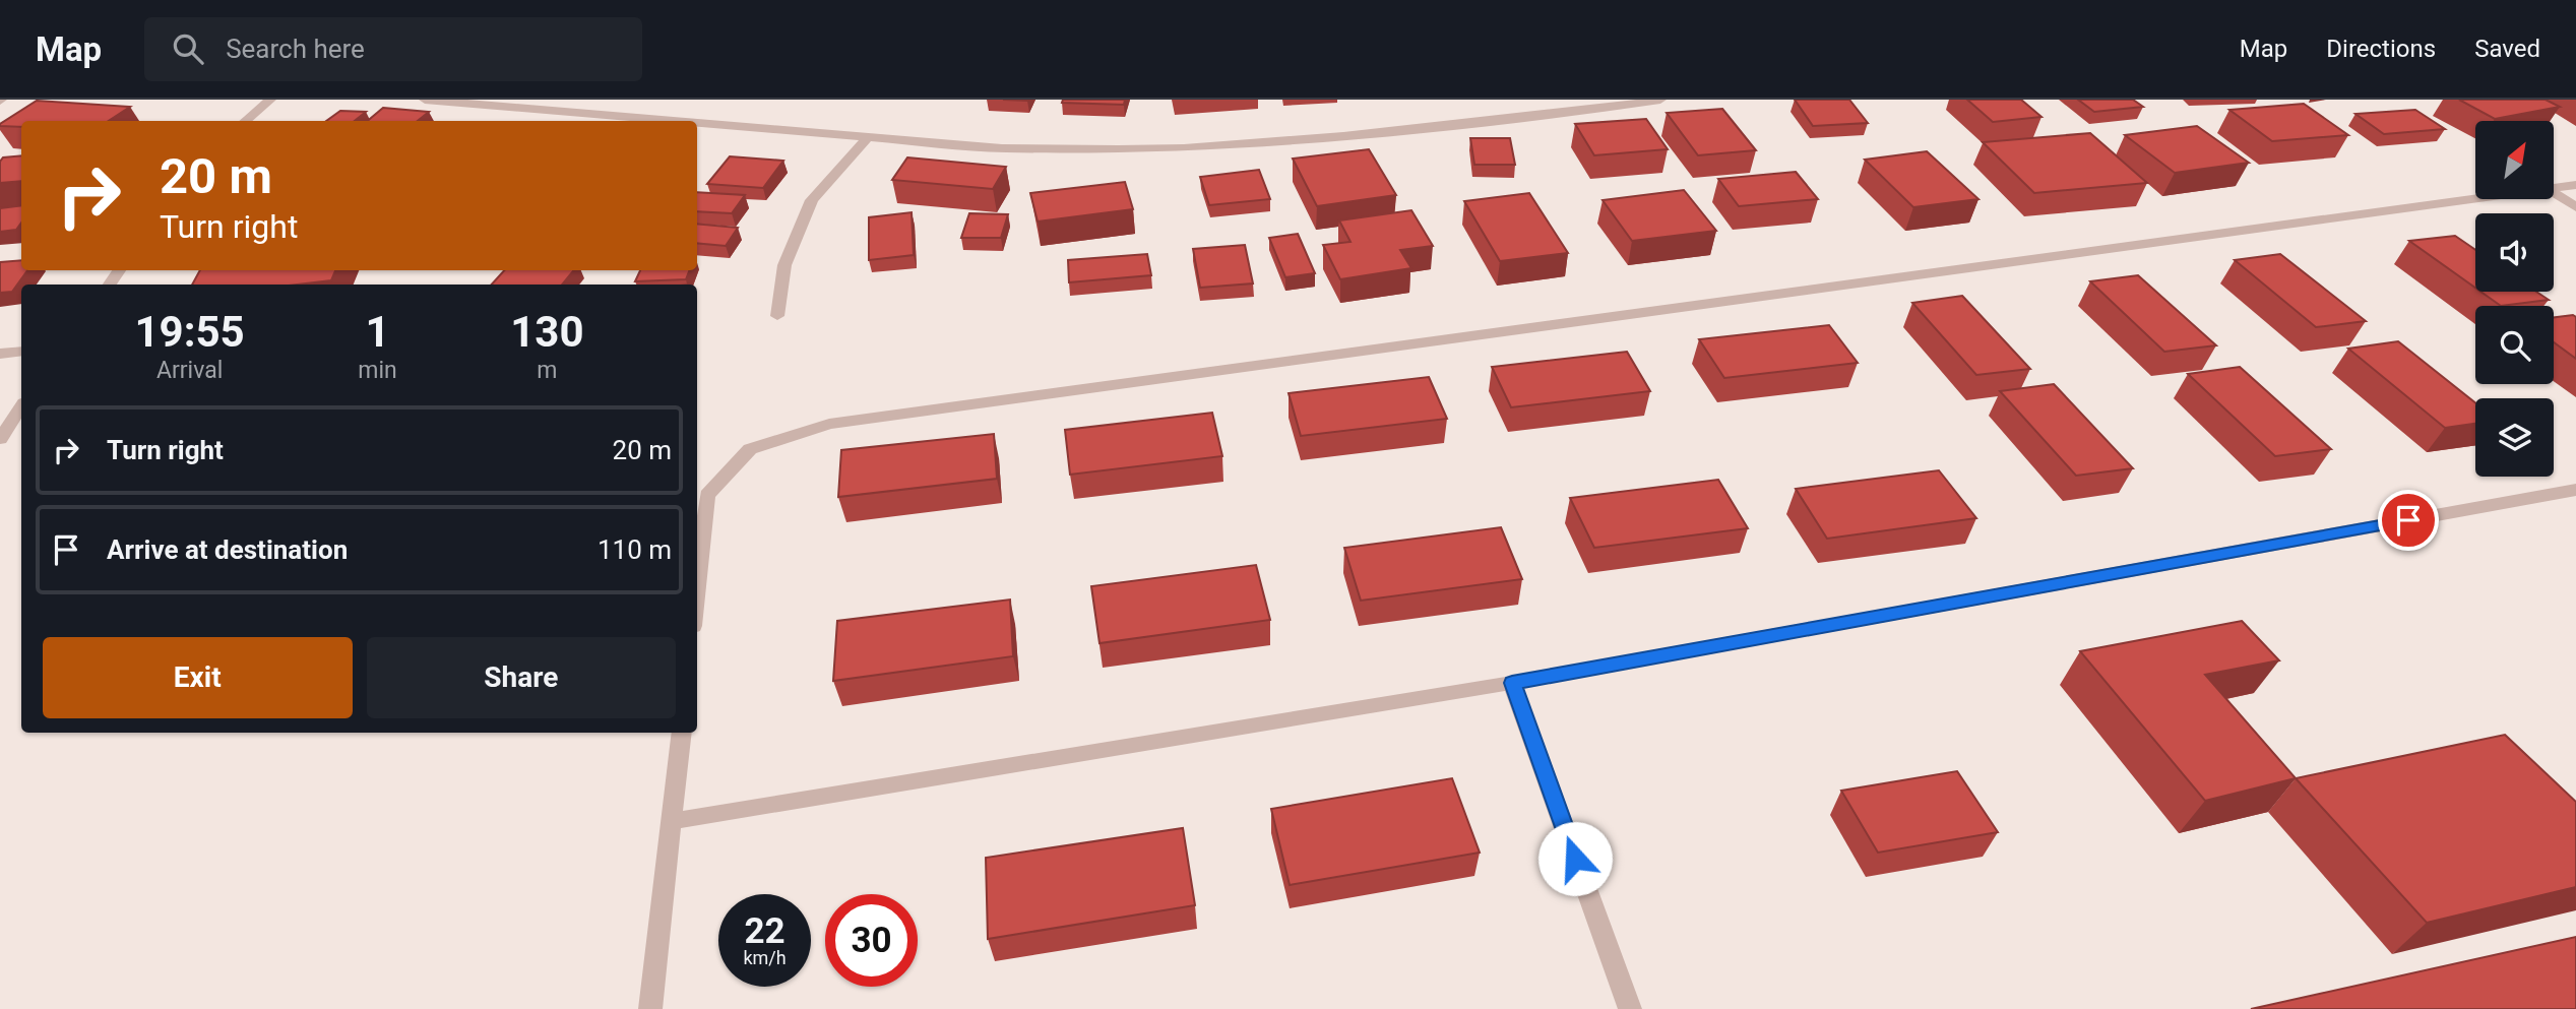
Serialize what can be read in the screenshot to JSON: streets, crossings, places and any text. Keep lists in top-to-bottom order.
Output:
{
  "north": "top right",
  "page": {
    "header": "Map",
    "search": "Search here",
    "nav": ["Map", "Directions", "Saved"],
    "turn": ["20 m", "Turn right"],
    "eta": [
      "19:55",
      "Arrival",
      "1",
      "min",
      "130",
      "m"
    ],
    "list": [
      {
        "name": "Turn right",
        "value": "20 m"
      },
      {
        "name": "Arrive at destination",
        "value": "110 m"
      }
    ],
    "buttons": ["Exit", "Share"],
    "speed": "22 km/h",
    "limit": "30"
  }
}
